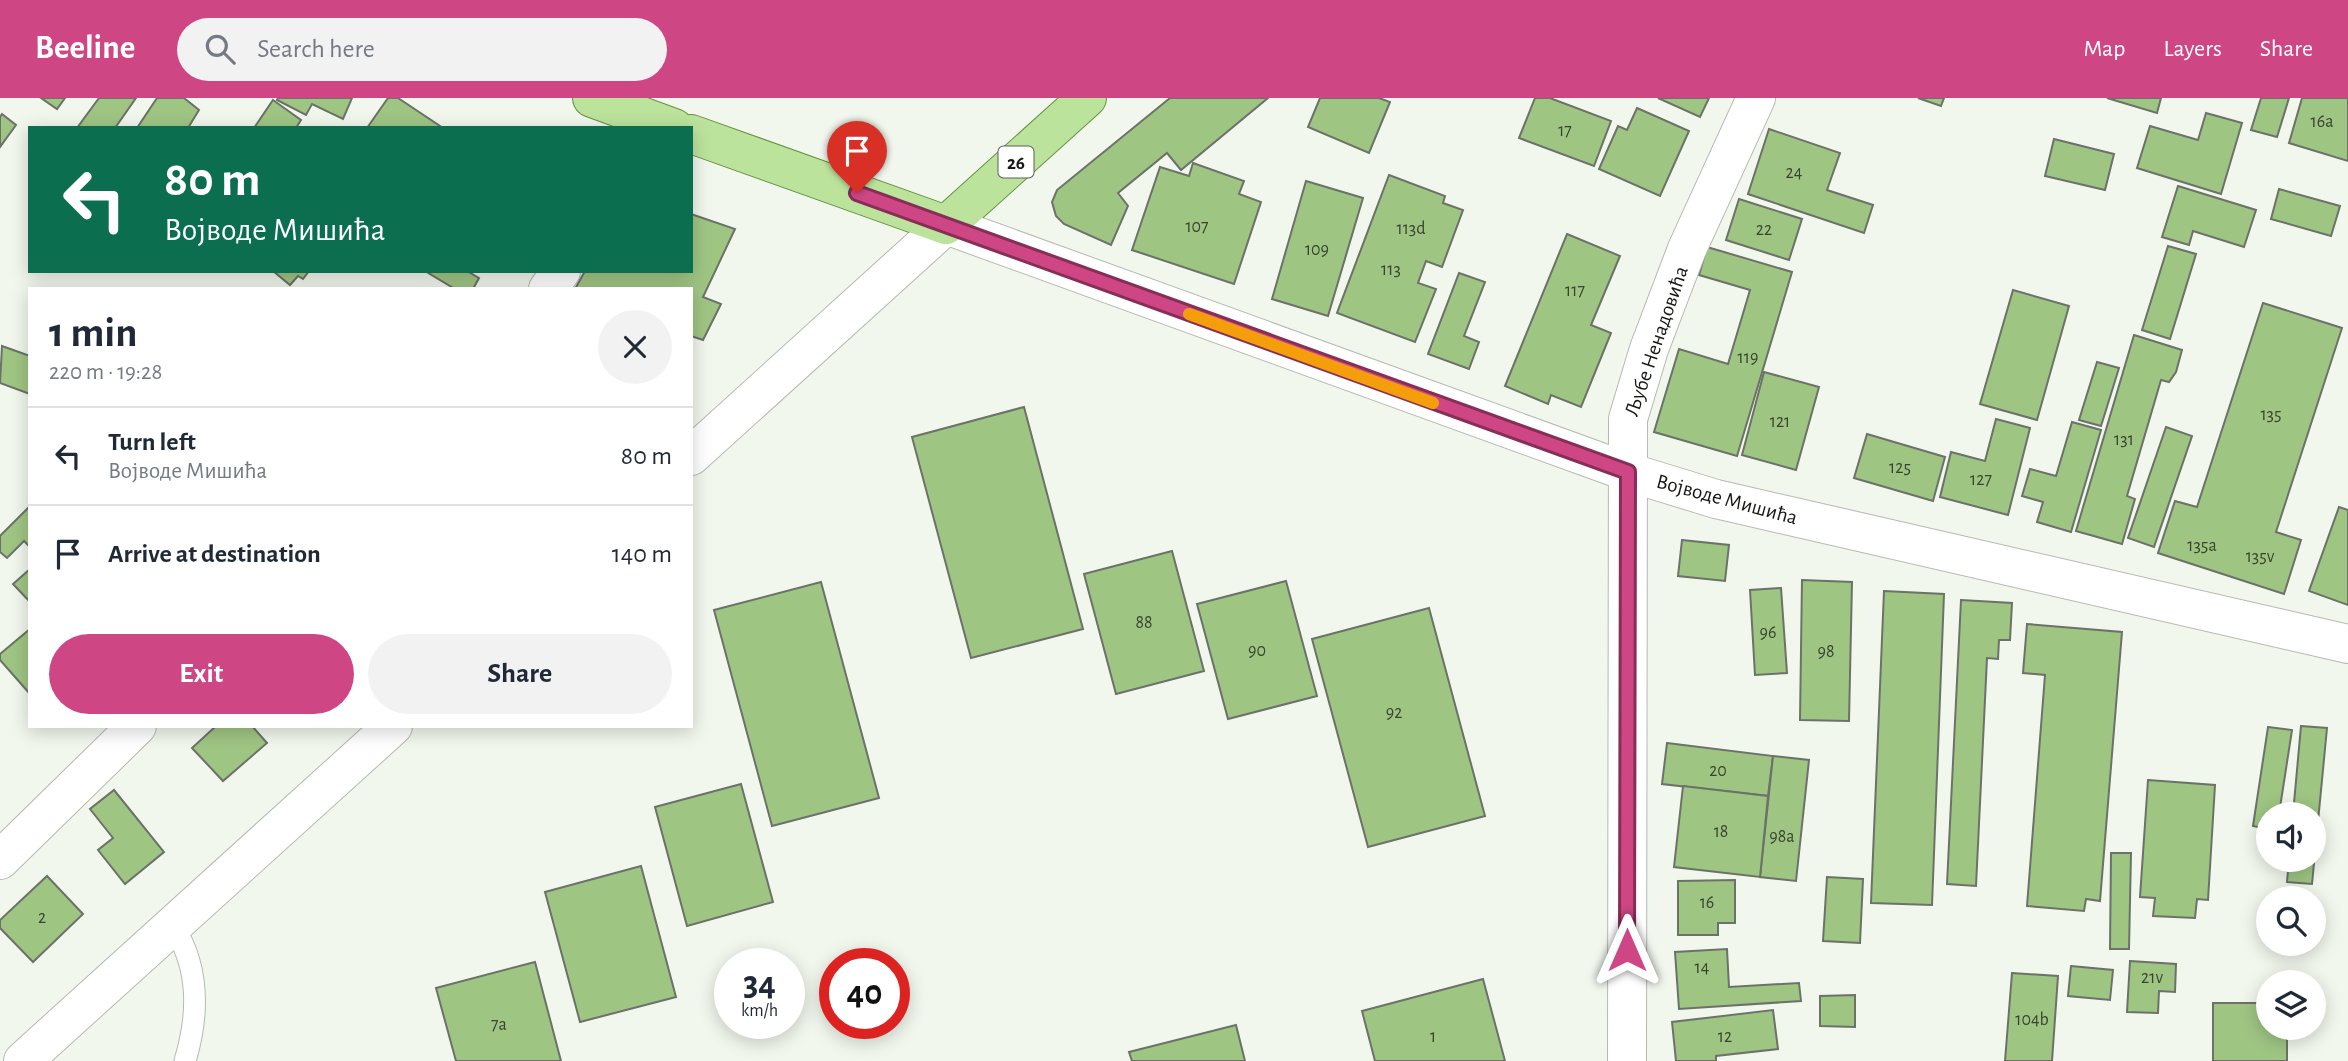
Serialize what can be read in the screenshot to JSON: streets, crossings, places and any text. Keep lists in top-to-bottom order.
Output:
{
  "streets": {
    "main road": ["26", "Војводе Мишића"],
    "street": ["Љубе Ненадовића"]
  },
  "crossings": [
    ["26", "Војводе Мишића"],
    ["Љубе Ненадовића", "Војводе Мишића"]
  ],
  "house_numbers": [
    "16a",
    "17",
    "24",
    "107",
    "113d",
    "22",
    "109",
    "113",
    "117",
    "119",
    "135",
    "121",
    "131",
    "125",
    "127",
    "135a",
    "135v",
    "88",
    "96",
    "90",
    "98",
    "92",
    "20",
    "18",
    "98a",
    "16",
    "2",
    "14",
    "21v",
    "104b",
    "7a",
    "1",
    "12"
  ],
  "page": {
    "header": "Beeline",
    "search": "Search here",
    "nav": ["Map", "Layers", "Share"],
    "turn": ["80 m", "Војводе Мишића"],
    "heading": ["1 min", "220 m · 19:28"],
    "list": [
      {
        "name": "Turn left",
        "note": "Војводе Мишића",
        "value": "80 m"
      },
      {
        "name": "Arrive at destination",
        "value": "140 m"
      }
    ],
    "buttons": ["Exit", "Share"],
    "speed": "34 km/h",
    "limit": "40"
  }
}
